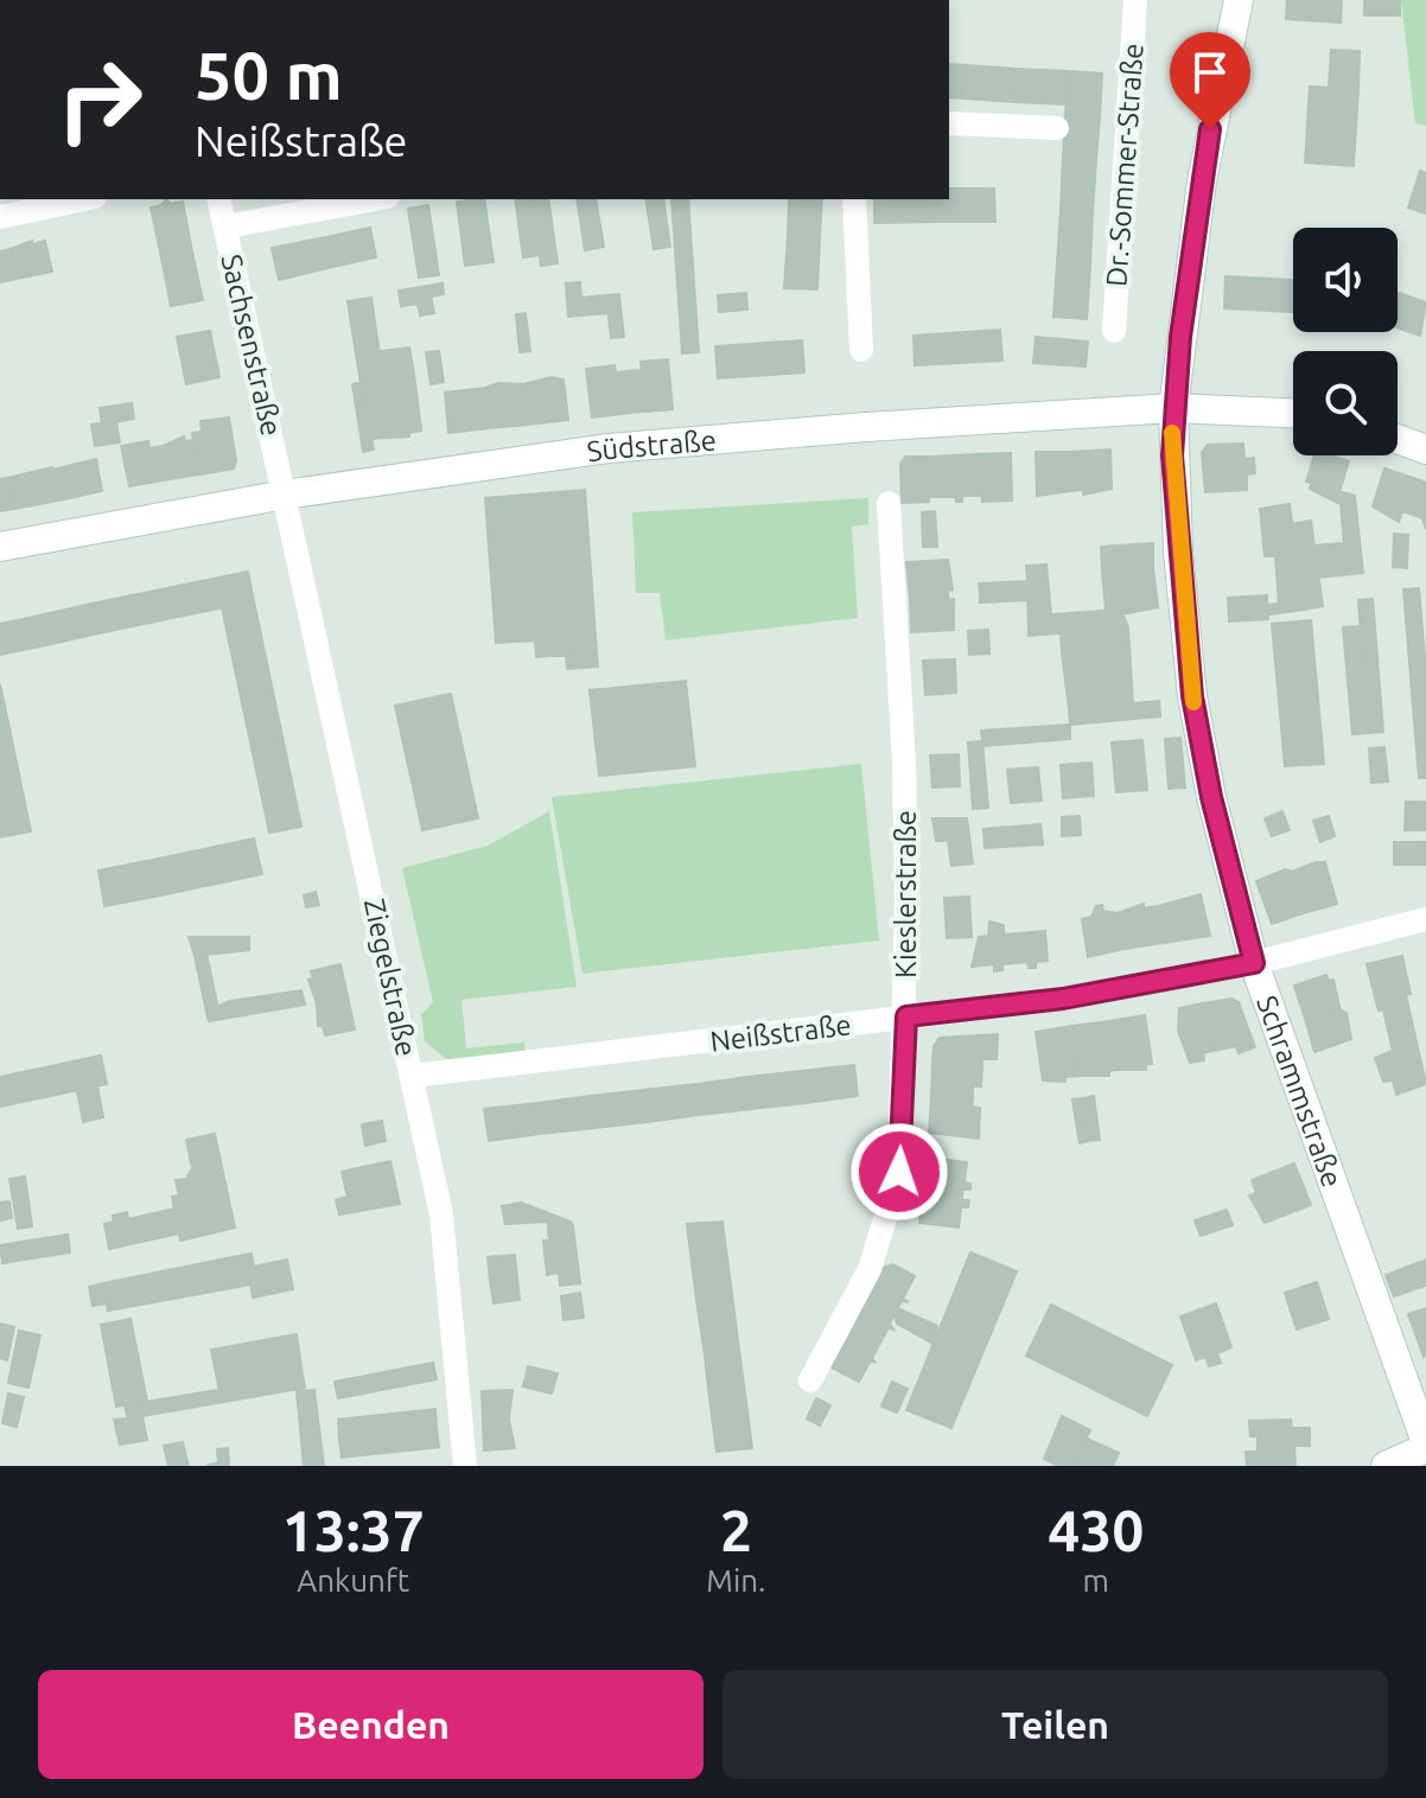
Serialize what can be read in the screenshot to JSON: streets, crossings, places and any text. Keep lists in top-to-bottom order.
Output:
{
  "streets": {
    "main road": ["Südstraße", "Schrammstraße"],
    "street": [
      "Dr.-Sommer-Straße",
      "Sachsenstraße",
      "Kieslerstraße",
      "Ziegelstraße",
      "Neißstraße"
    ]
  },
  "crossings": [
    ["Sachsenstraße", "Südstraße"],
    ["Sachsenstraße", "Ziegelstraße"],
    ["Südstraße", "Ziegelstraße"],
    ["Südstraße", "Schrammstraße"],
    ["Kieslerstraße", "Neißstraße"],
    ["Ziegelstraße", "Neißstraße"],
    ["Neißstraße", "Schrammstraße"]
  ],
  "page": {
    "turn": ["50 m", "Neißstraße"],
    "eta": [
      "13:37",
      "Ankunft",
      "2",
      "Min.",
      "430",
      "m"
    ],
    "buttons": ["Beenden", "Teilen"]
  }
}
